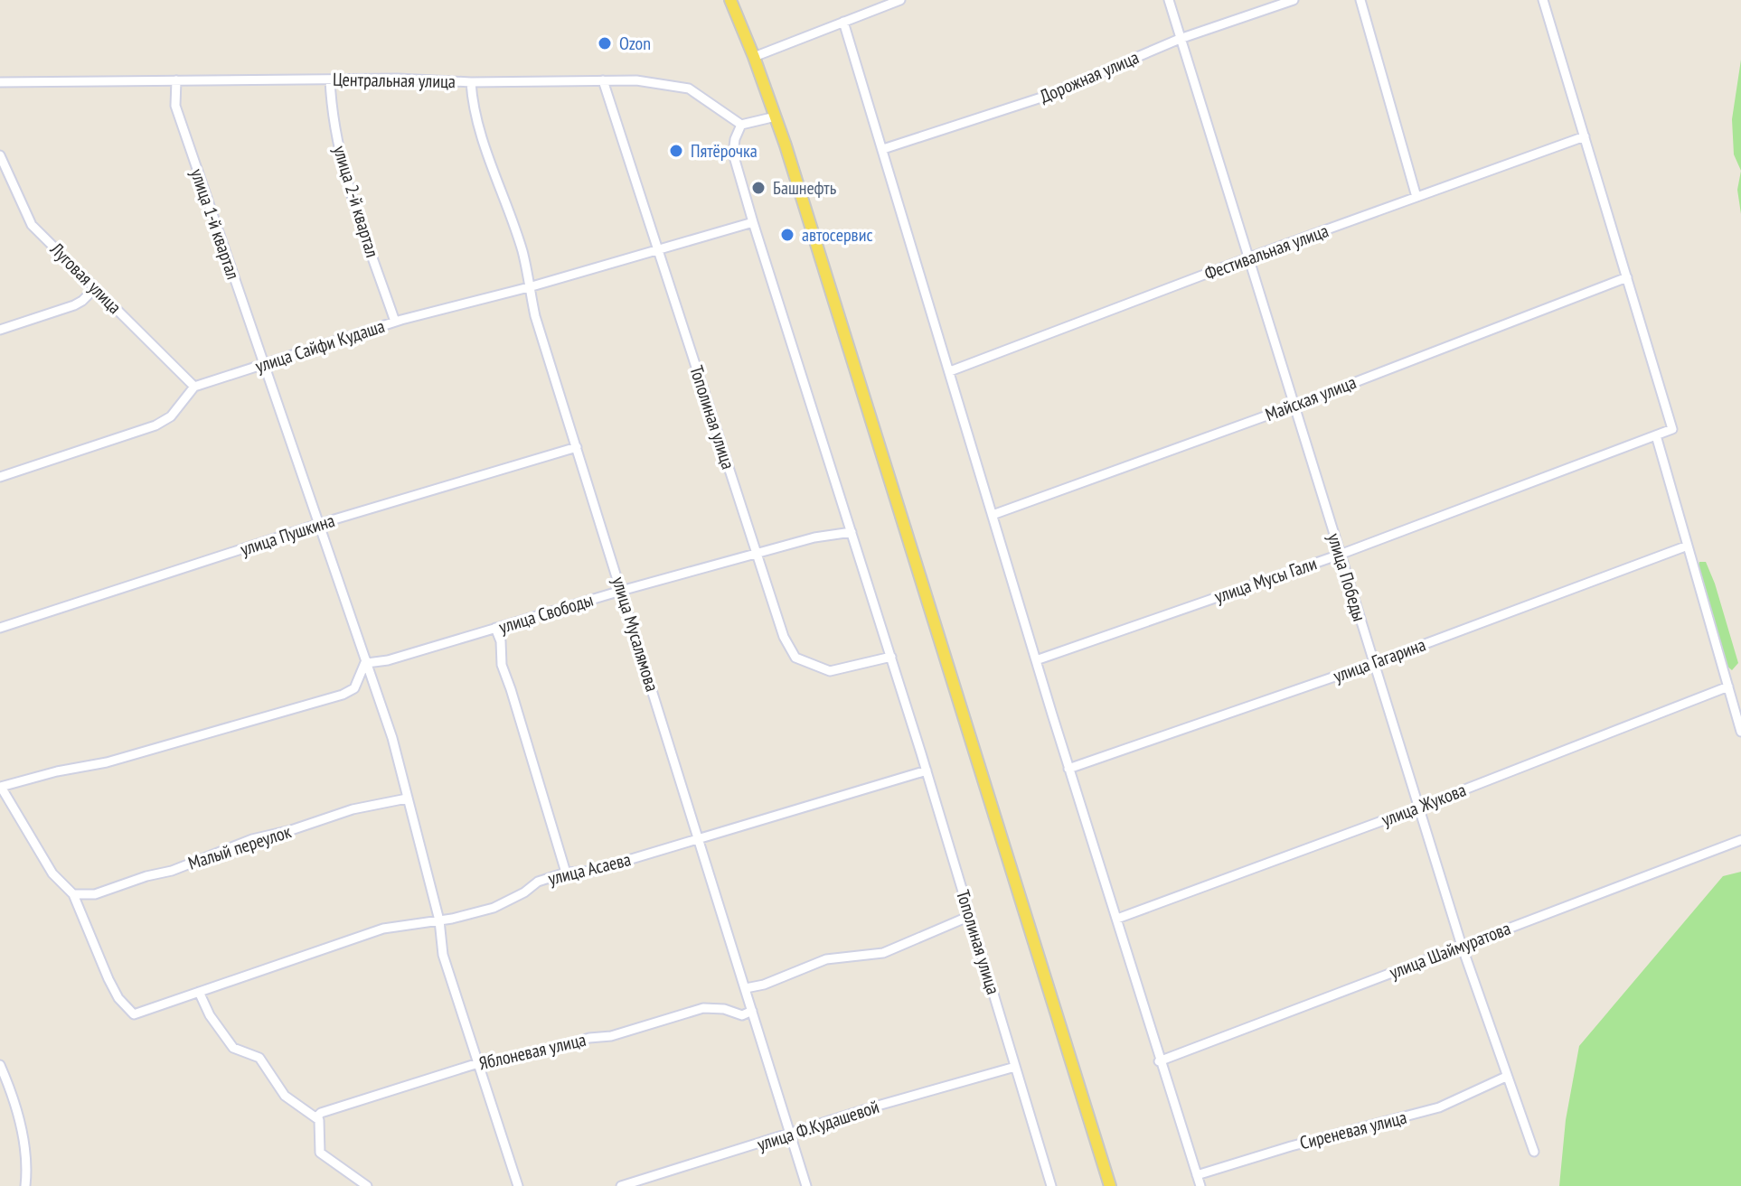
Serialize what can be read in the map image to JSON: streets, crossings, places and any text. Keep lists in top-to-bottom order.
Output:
{
  "streets": {
    "street": [
      "Дорожная улица",
      "Центральная улица",
      "улица 2-й квартал",
      "улица 1-й квартал",
      "Фестивальная улица",
      "Луговая улица",
      "улица Сайфи Кудаша",
      "Майская улица",
      "Тополиная улица",
      "улица Пушкина",
      "улица Победы",
      "улица Мусы Гали",
      "улица Свободы",
      "улица Мусалямова",
      "улица Гагарина",
      "улица Жукова",
      "Малый переулок",
      "улица Асаева",
      "улица Шаймуратова",
      "Яблоневая улица",
      "улица Ф.Кудашевой",
      "Сиреневая улица"
    ]
  },
  "crossings": [
    ["Дорожная улица", "улица Победы"],
    ["Центральная улица", "улица 2-й квартал"],
    ["Центральная улица", "улица 1-й квартал"],
    ["Центральная улица", "Тополиная улица"],
    ["Центральная улица", "улица Мусалямова"],
    ["улица 2-й квартал", "улица Сайфи Кудаша"],
    ["улица 1-й квартал", "улица Сайфи Кудаша"],
    ["улица 1-й квартал", "улица Пушкина"],
    ["улица 1-й квартал", "улица Свободы"],
    ["улица 1-й квартал", "Малый переулок"],
    ["улица 1-й квартал", "улица Асаева"],
    ["улица 1-й квартал", "Яблоневая улица"],
    ["Фестивальная улица", "улица Победы"],
    ["Луговая улица", "улица Сайфи Кудаша"],
    ["улица Сайфи Кудаша", "Тополиная улица"],
    ["улица Сайфи Кудаша", "улица Мусалямова"],
    ["Майская улица", "улица Победы"],
    ["Тополиная улица", "улица Свободы"],
    ["Тополиная улица", "улица Асаева"],
    ["Тополиная улица", "улица Ф.Кудашевой"],
    ["улица Пушкина", "улица Мусалямова"],
    ["улица Победы", "улица Мусы Гали"],
    ["улица Победы", "улица Гагарина"],
    ["улица Победы", "улица Жукова"],
    ["улица Победы", "улица Шаймуратова"],
    ["улица Победы", "Сиреневая улица"],
    ["улица Свободы", "улица Мусалямова"],
    ["улица Мусалямова", "улица Асаева"],
    ["улица Мусалямова", "Яблоневая улица"],
    ["улица Мусалямова", "улица Ф.Кудашевой"],
    ["Малый переулок", "улица Асаева"]
  ],
  "places": [
    "Ozon",
    "Пятёрочка",
    "Башнефть",
    "автосервис"
  ]
}
